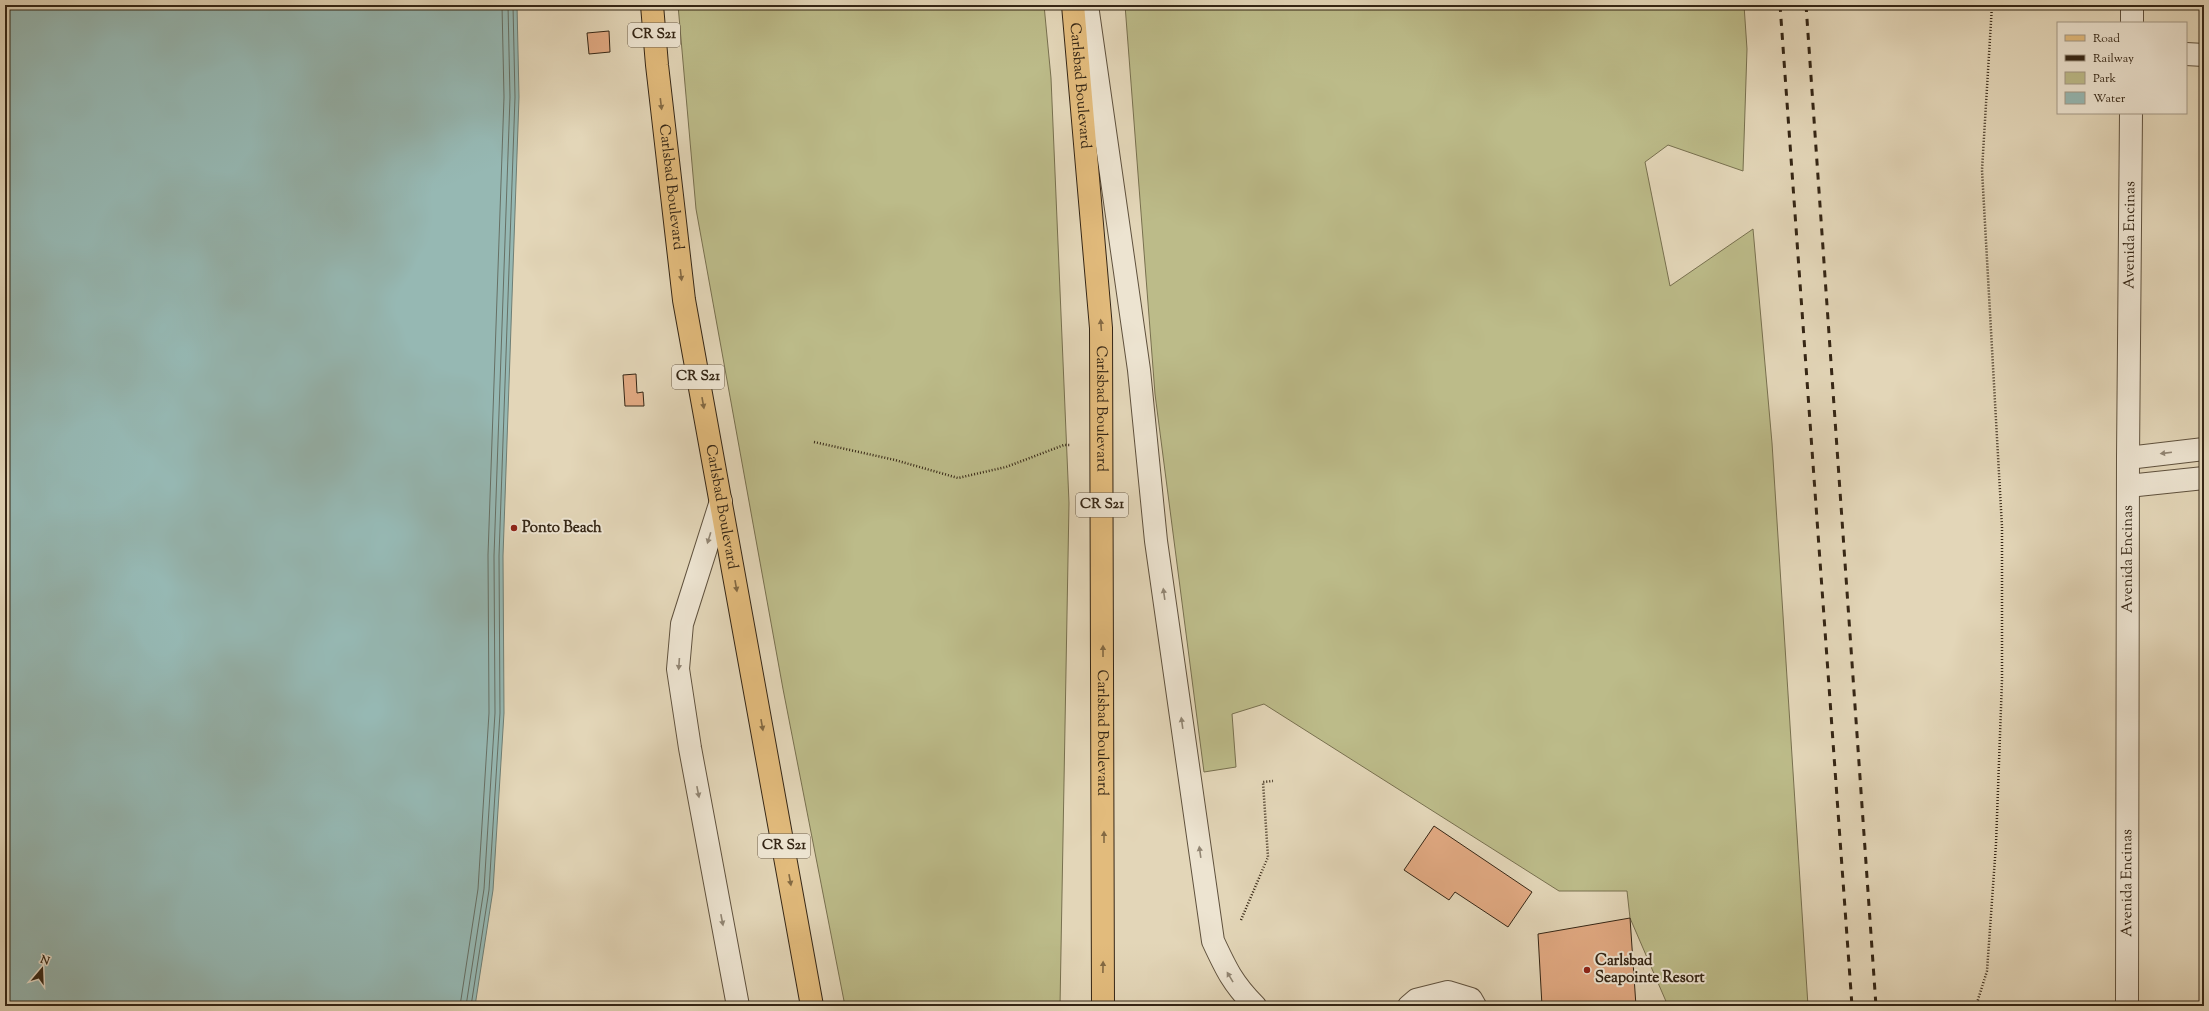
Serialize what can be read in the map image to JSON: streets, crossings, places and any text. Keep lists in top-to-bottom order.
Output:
{
  "streets": {
    "main road": ["CR S21", "Carlsbad Boulevard"],
    "street": ["Avenida Encinas"]
  },
  "places": ["Ponto Beach", "Carlsbad Seapointe Resort"],
  "legend": [
    "Road",
    "Railway",
    "Park",
    "Water"
  ],
  "north": "top"
}
